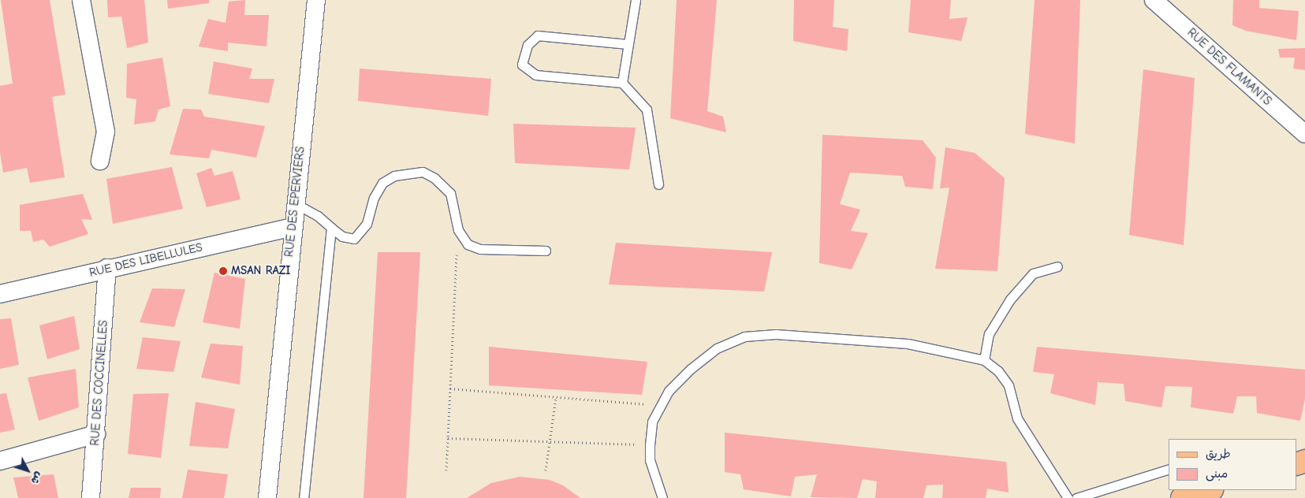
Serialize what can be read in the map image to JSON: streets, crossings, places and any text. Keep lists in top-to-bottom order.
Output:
{
  "streets": {
    "street": [
      "RUE DES FLAMANTS",
      "RUE DES EPERVIERS",
      "RUE DES LIBELLULES",
      "RUE DES COCCINELLES"
    ]
  },
  "crossings": [
    ["RUE DES EPERVIERS", "RUE DES LIBELLULES"],
    ["RUE DES LIBELLULES", "RUE DES COCCINELLES"]
  ],
  "places": ["MSAN RAZI"],
  "legend": ["طريق", "مبنى"],
  "north": "bottom right"
}
